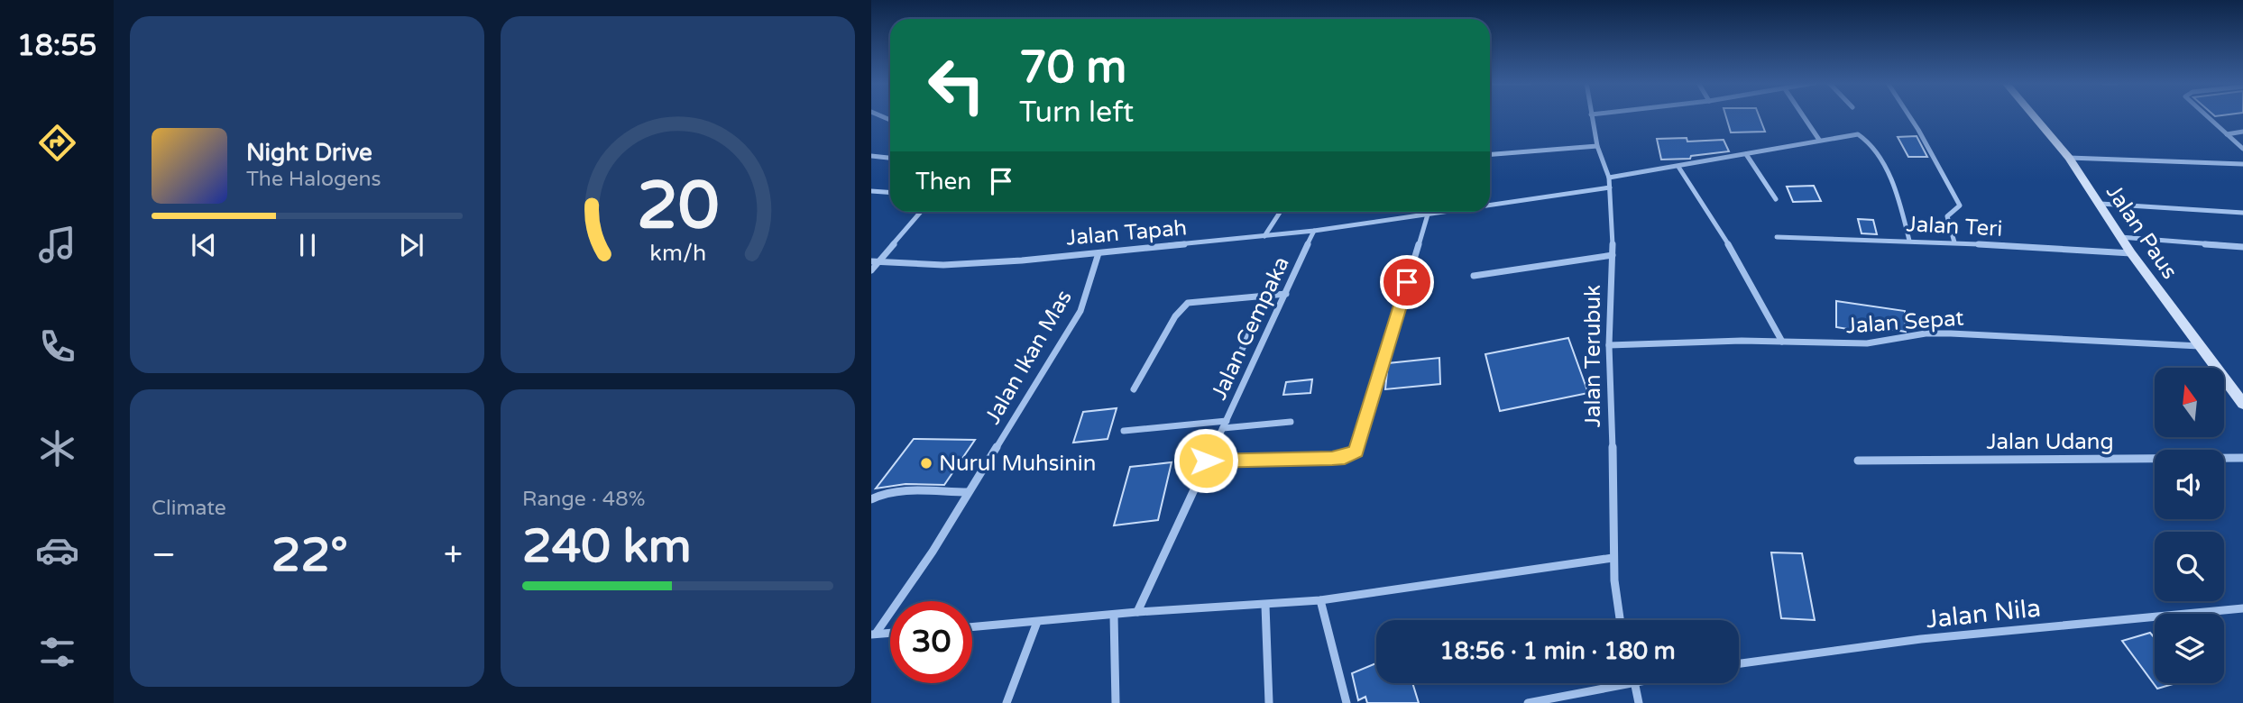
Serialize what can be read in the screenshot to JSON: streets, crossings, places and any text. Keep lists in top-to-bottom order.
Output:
{
  "streets": {
    "main road": ["Jalan Paus"],
    "street": [
      "Jalan Teri",
      "Jalan Tapah",
      "Jalan Sepat",
      "Jalan Cempaka",
      "Jalan Terubuk",
      "Jalan Ikan Mas",
      "Jalan Udang",
      "Jalan Nila"
    ]
  },
  "crossings": [
    ["Jalan Teri", "Jalan Paus"],
    ["Jalan Paus", "Jalan Sepat"],
    ["Jalan Tapah", "Jalan Cempaka"],
    ["Jalan Tapah", "Jalan Terubuk"],
    ["Jalan Tapah", "Jalan Ikan Mas"],
    ["Jalan Sepat", "Jalan Terubuk"]
  ],
  "places": ["Nurul Muhsinin"],
  "north": "top",
  "page": {
    "tabs": "18:55",
    "turn": ["70 m", "Turn left"],
    "song": ["Night Drive", "The Halogens"],
    "then": "Then",
    "tile": [
      "Climate",
      ["Range · 48%", "240 km"]
    ],
    "heat": ["−", "22°", "+"],
    "limit": "30",
    "trip": "18:56 · 1 min · 180 m",
    "gauge": ["20", "km/h"]
  }
}
